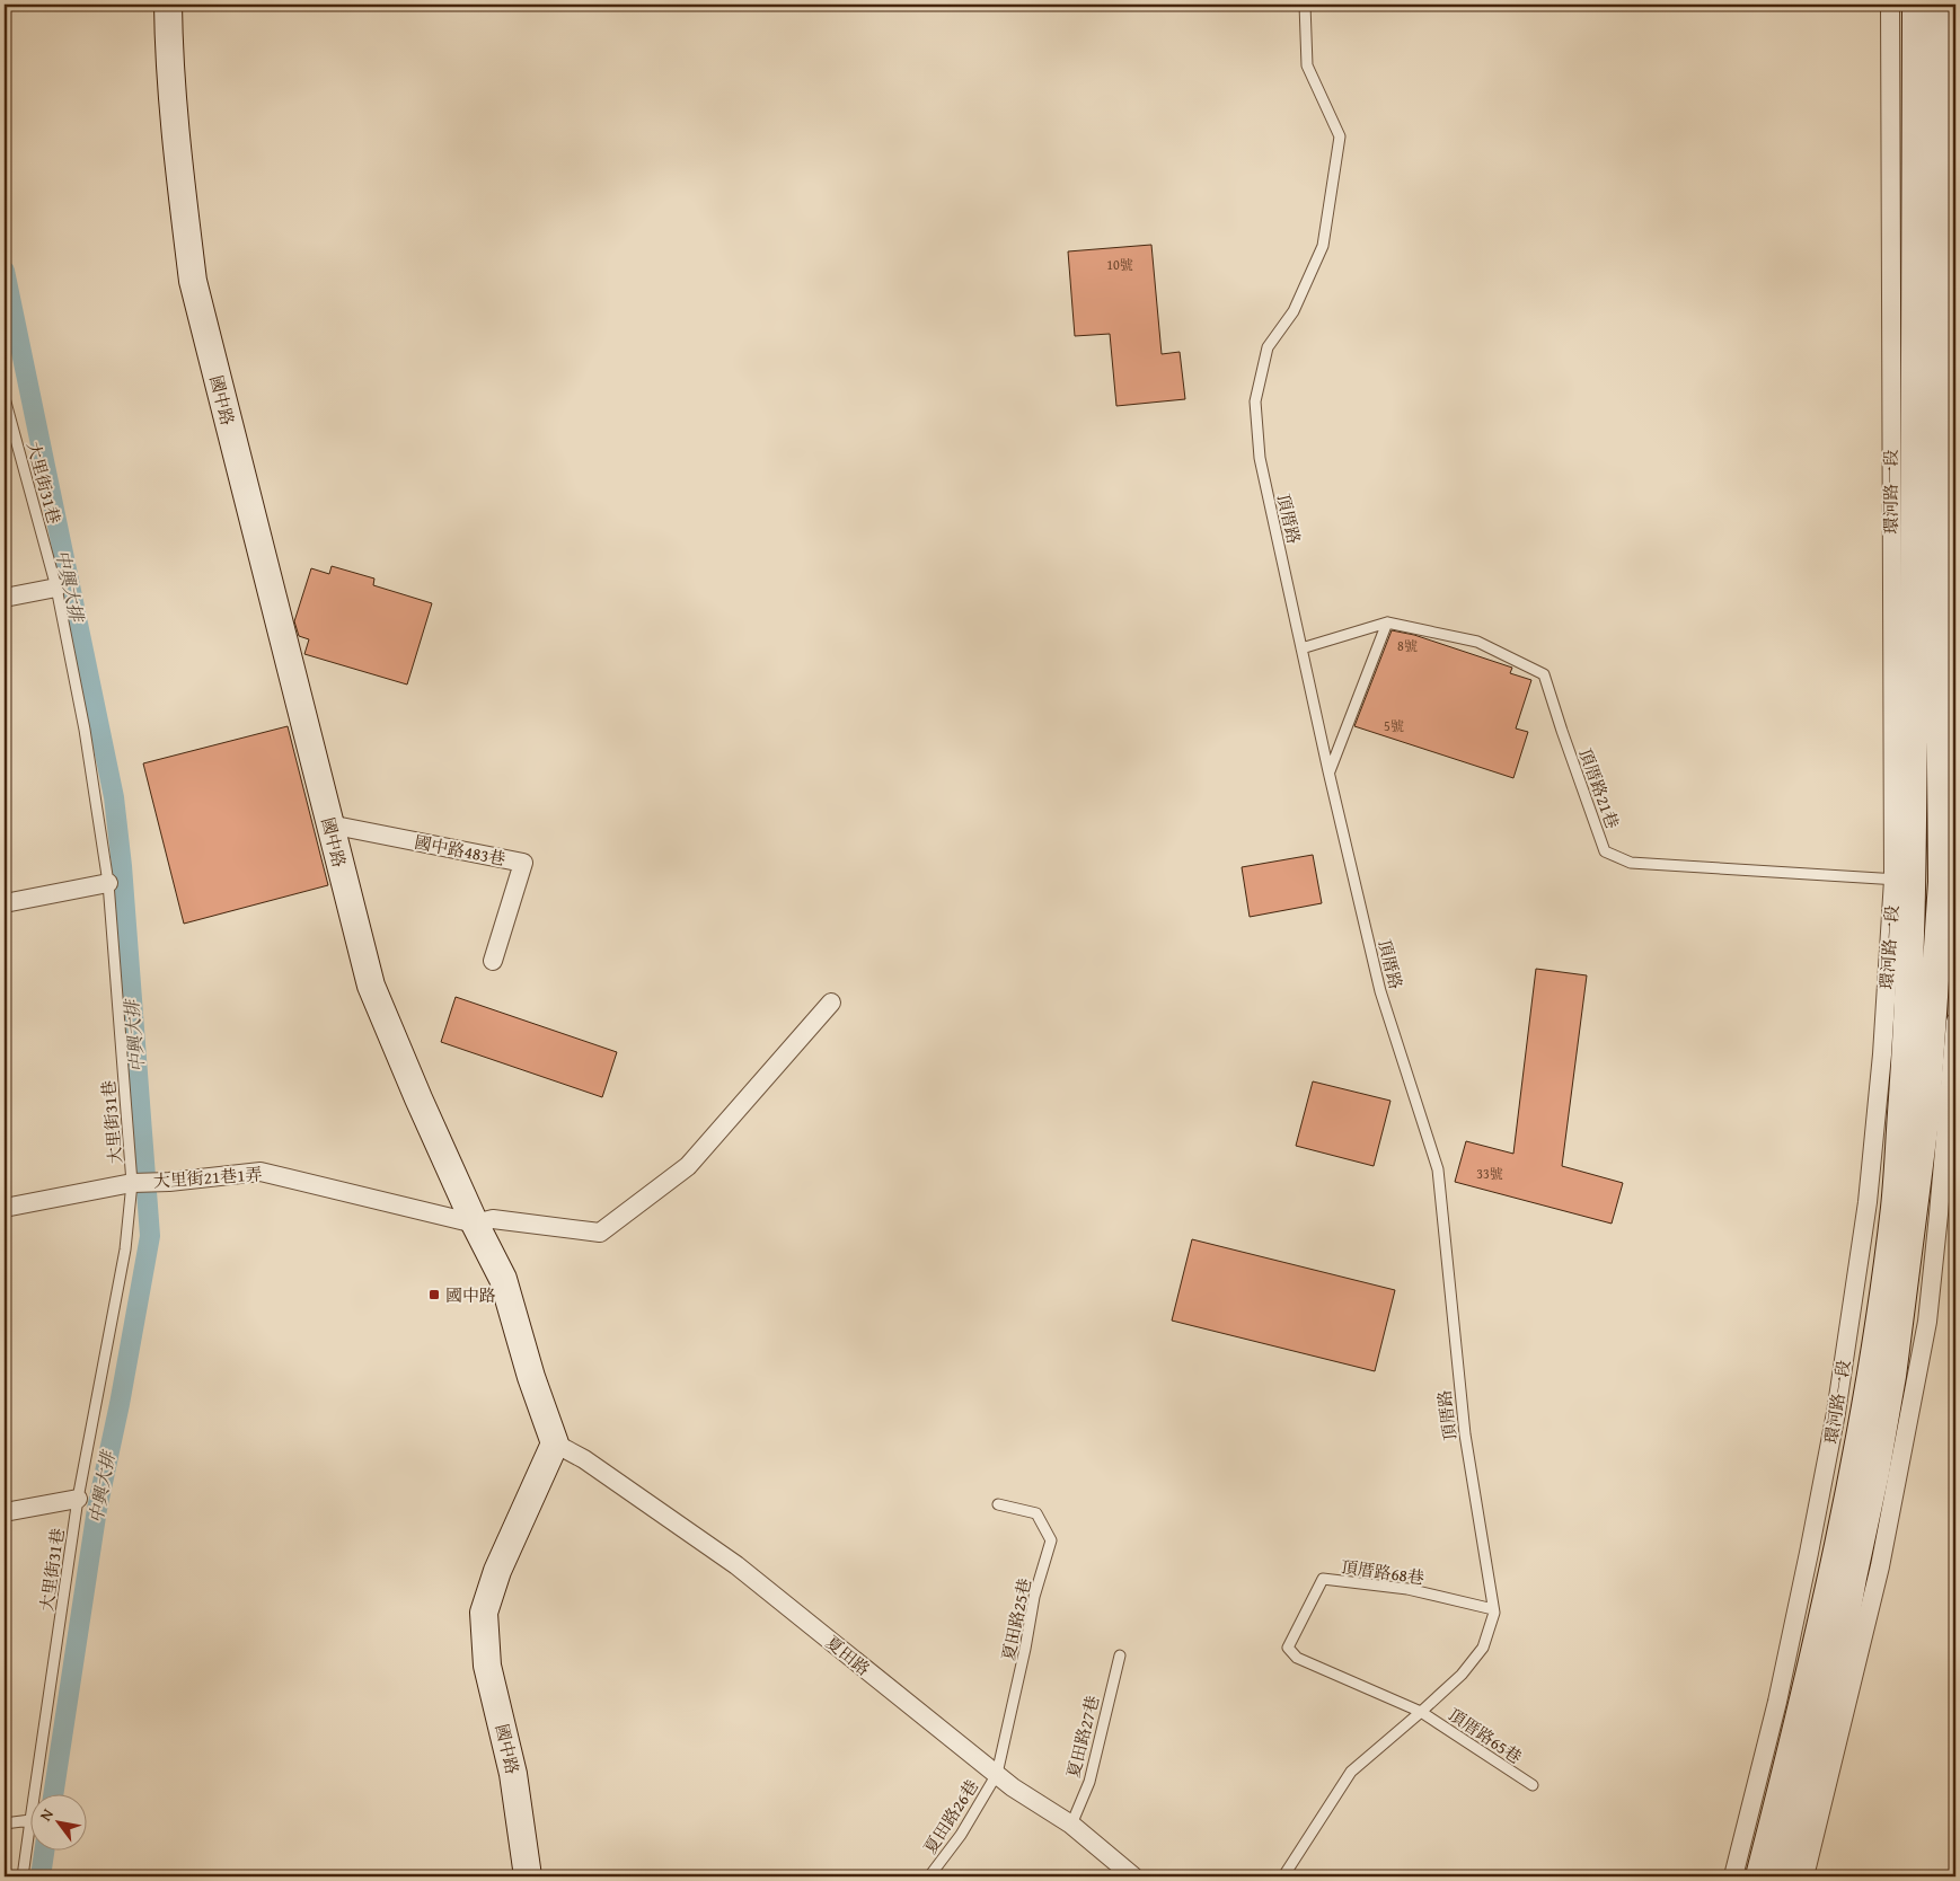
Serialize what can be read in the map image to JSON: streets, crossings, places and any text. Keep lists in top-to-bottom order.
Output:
{
  "streets": {
    "street": [
      "國中路",
      "環河路一段",
      "國中路483巷",
      "大里街21巷1弄",
      "夏田路"
    ],
    "lane": [
      "大里街31巷",
      "頂厝路",
      "頂厝路21巷",
      "頂厝路68巷",
      "夏田路25巷",
      "頂厝路65巷",
      "夏田路27巷",
      "夏田路26巷"
    ]
  },
  "crossings": [
    ["國中路", "國中路483巷"],
    ["國中路", "大里街21巷1弄"],
    ["國中路", "夏田路"],
    ["大里街31巷", "大里街21巷1弄"],
    ["環河路一段", "頂厝路21巷"],
    ["頂厝路", "頂厝路21巷"],
    ["頂厝路", "頂厝路68巷"],
    ["頂厝路", "頂厝路65巷"],
    ["頂厝路68巷", "頂厝路65巷"],
    ["夏田路25巷", "夏田路"],
    ["夏田路25巷", "夏田路26巷"],
    ["夏田路", "夏田路27巷"],
    ["夏田路", "夏田路26巷"]
  ],
  "water": ["中興大排"],
  "places": {
    "transit": ["國中路"]
  },
  "house_numbers": [
    "10號",
    "8號",
    "5號",
    "33號"
  ],
  "north": "top left"
}
